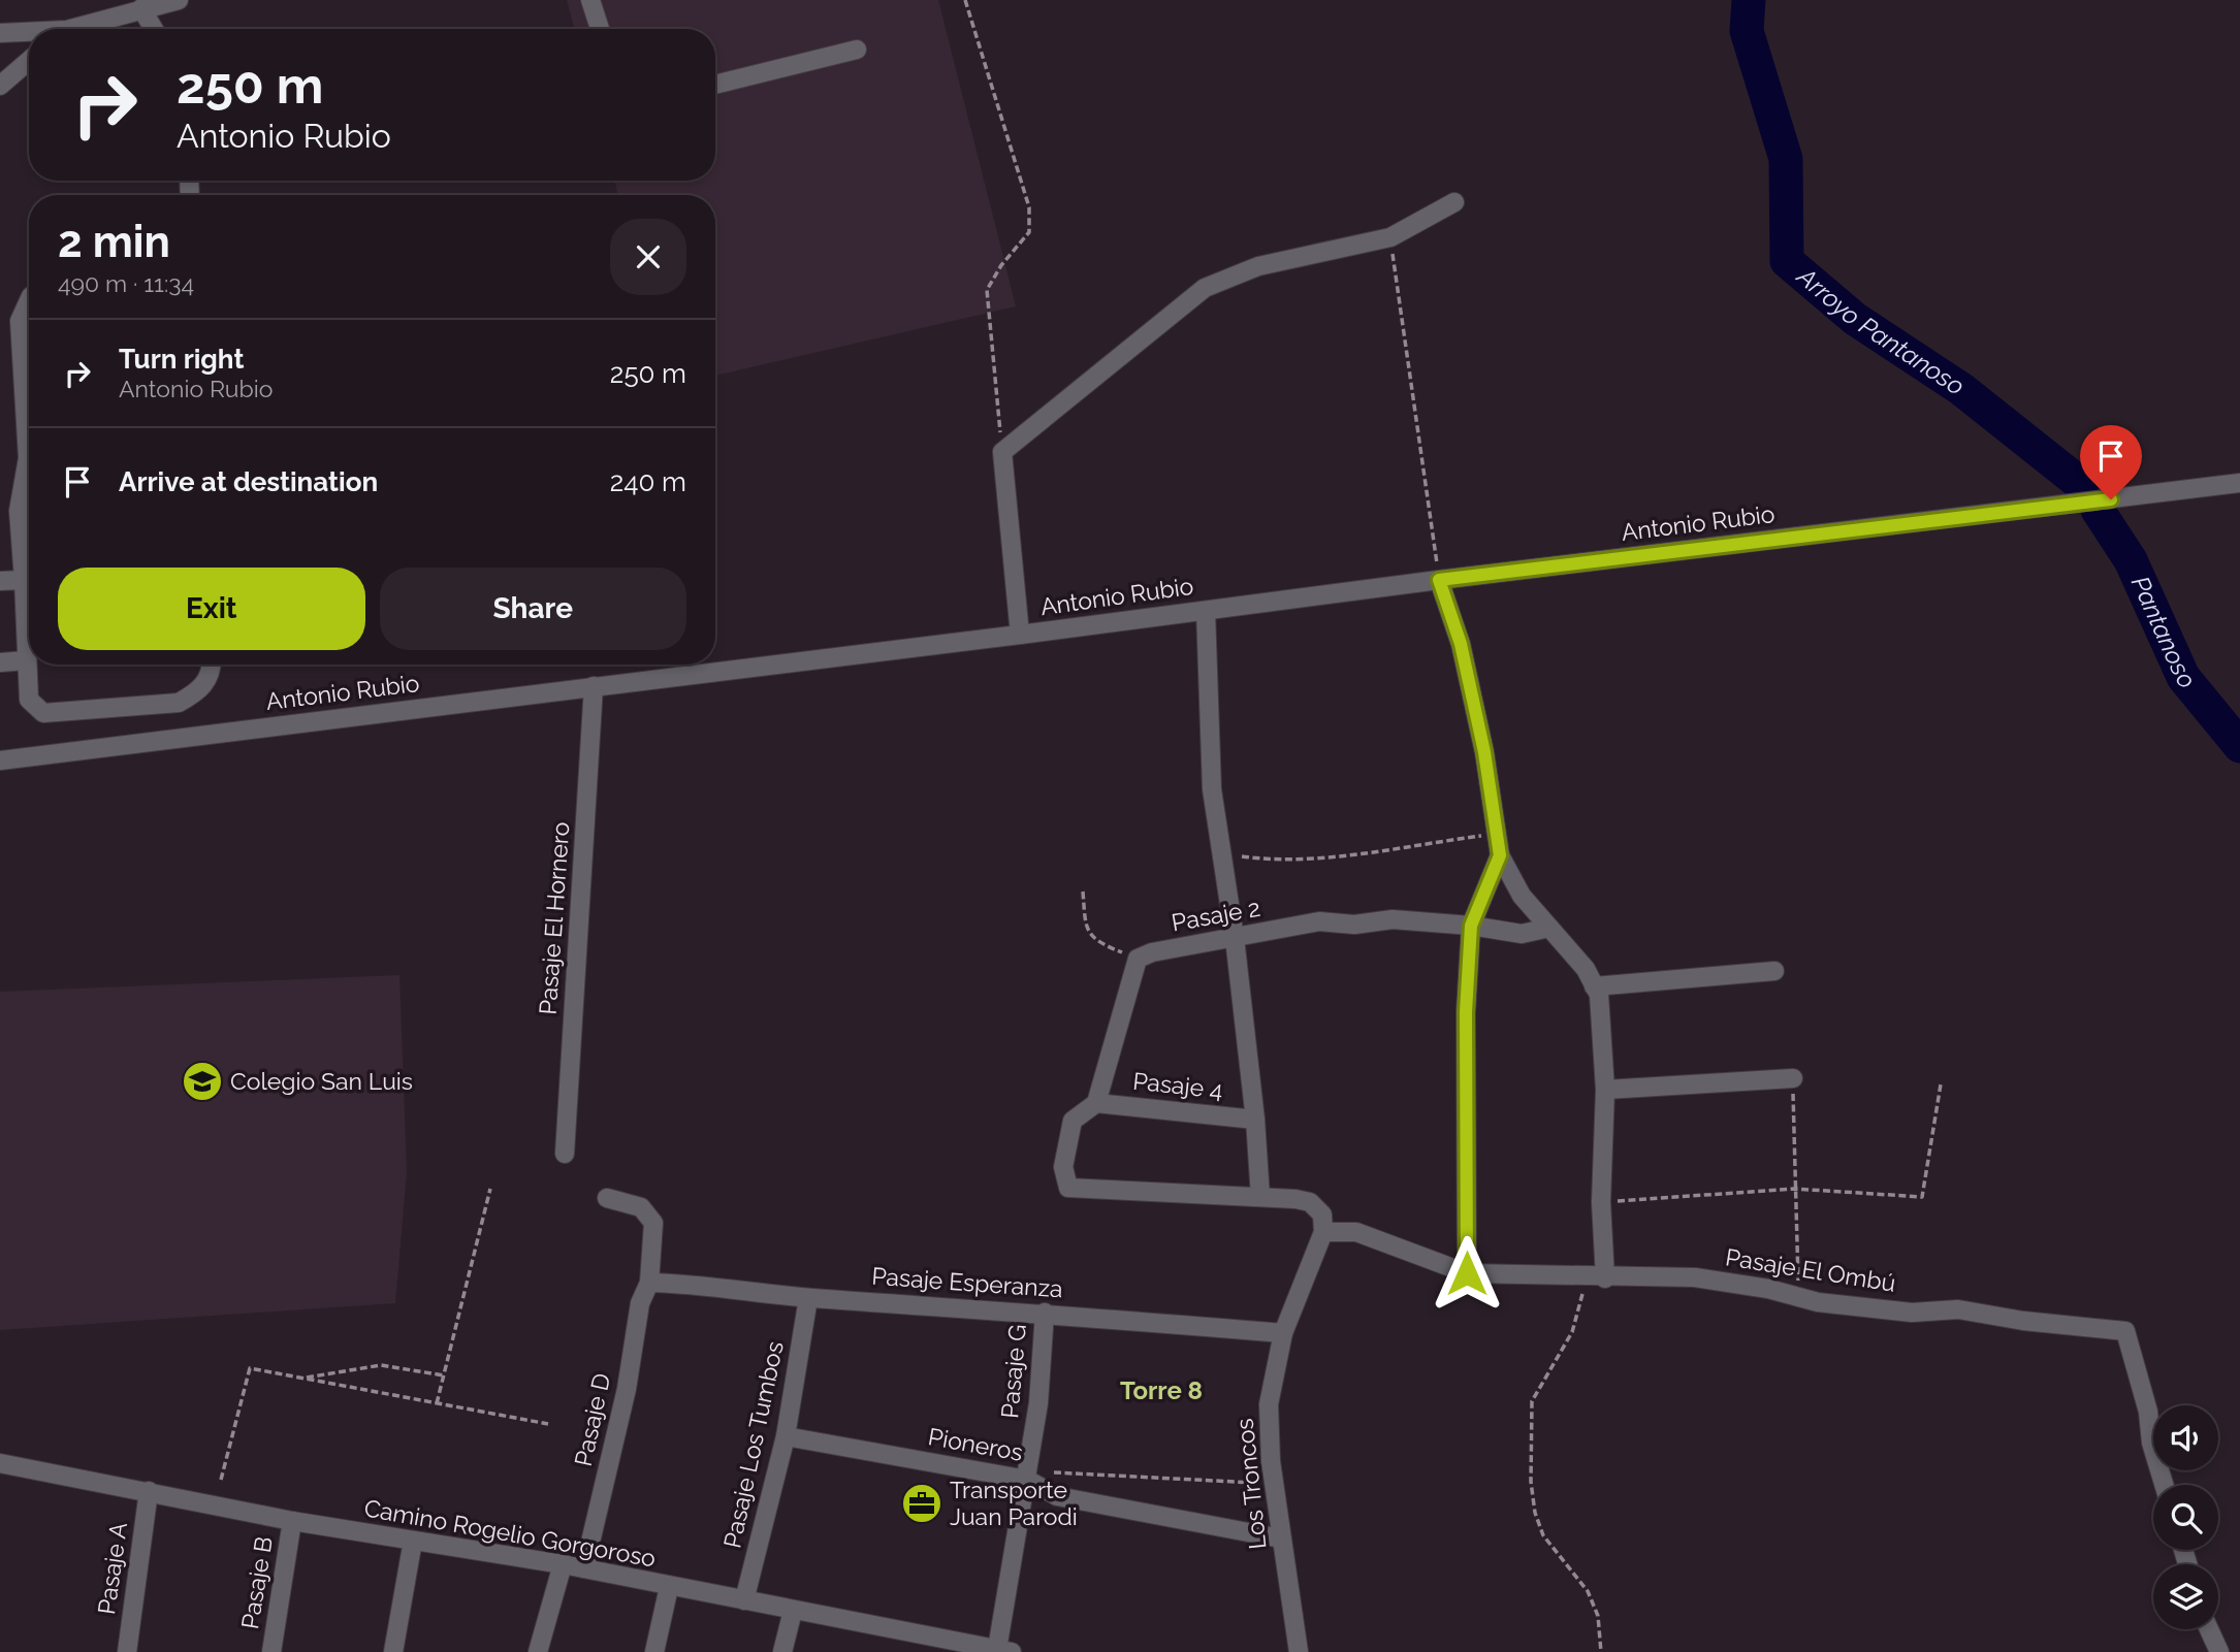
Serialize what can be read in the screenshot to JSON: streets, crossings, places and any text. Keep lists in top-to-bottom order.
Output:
{
  "streets": {
    "street": [
      "Antonio Rubio",
      "Pasaje 2",
      "Pasaje El Hornero",
      "Pasaje 4",
      "Pasaje El Ombú",
      "Pasaje Esperanza",
      "Pasaje G",
      "Pasaje D",
      "Pasaje Los Tumbos",
      "Pioneros",
      "Los Troncos",
      "Camino Rogelio Gorgoroso",
      "Pasaje A",
      "Pasaje B"
    ]
  },
  "crossings": [
    ["Antonio Rubio", "Pasaje El Hornero"],
    ["Pasaje El Ombú", "Los Troncos"],
    ["Pasaje Esperanza", "Pasaje G"],
    ["Pasaje Esperanza", "Pasaje D"],
    ["Pasaje Esperanza", "Pasaje Los Tumbos"],
    ["Pasaje Esperanza", "Los Troncos"],
    ["Pasaje G", "Pioneros"],
    ["Pasaje G", "Camino Rogelio Gorgoroso"],
    ["Pasaje D", "Camino Rogelio Gorgoroso"],
    ["Pasaje Los Tumbos", "Pioneros"],
    ["Pasaje Los Tumbos", "Camino Rogelio Gorgoroso"],
    ["Pioneros", "Los Troncos"],
    ["Camino Rogelio Gorgoroso", "Pasaje A"],
    ["Camino Rogelio Gorgoroso", "Pasaje B"]
  ],
  "districts": ["Torre 8"],
  "water": ["Arroyo Pantanoso", "Pantanoso"],
  "places": {
    "school or university": ["Colegio San Luis"],
    "office": ["Transporte Juan Parodi"]
  },
  "page": {
    "turn": ["250 m", "Antonio Rubio"],
    "heading": ["2 min", "490 m · 11:34"],
    "list": [
      {
        "name": "Turn right",
        "note": "Antonio Rubio",
        "value": "250 m"
      },
      {
        "name": "Arrive at destination",
        "value": "240 m"
      }
    ],
    "buttons": ["Exit", "Share"]
  }
}
